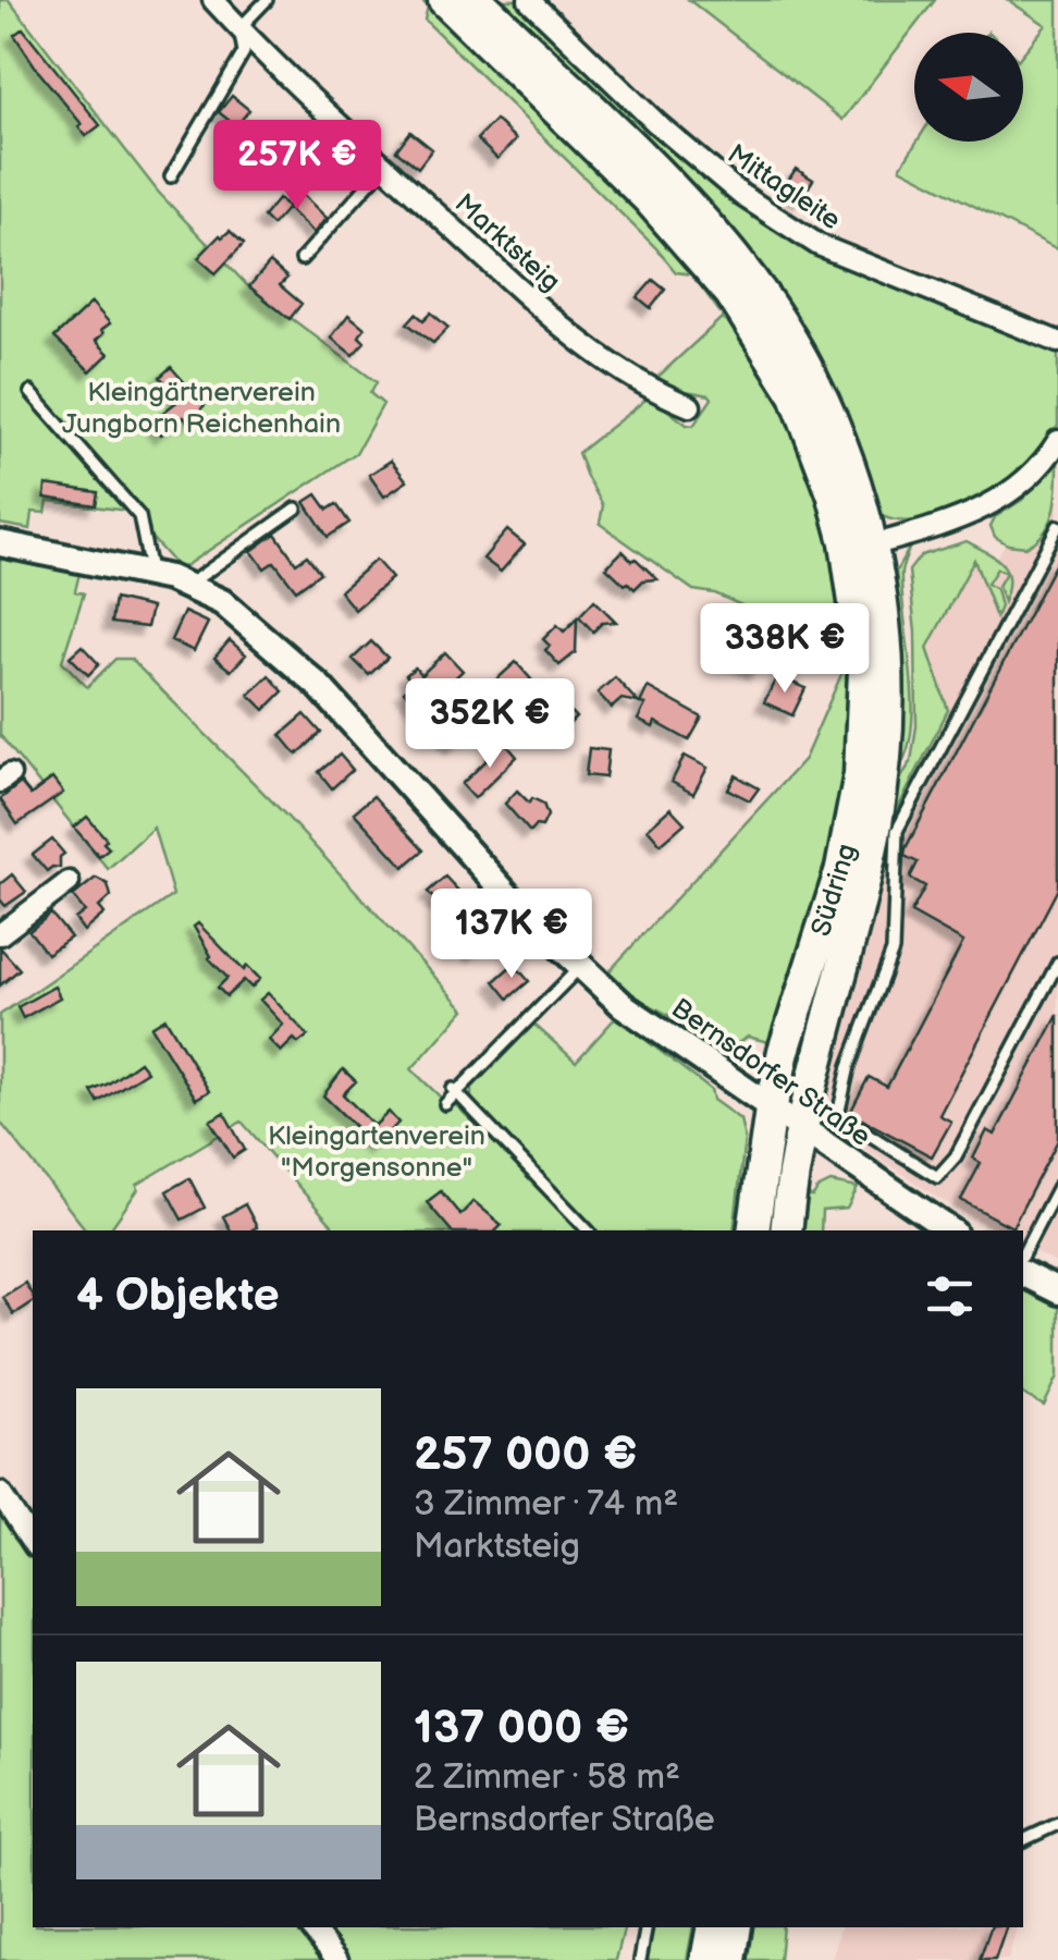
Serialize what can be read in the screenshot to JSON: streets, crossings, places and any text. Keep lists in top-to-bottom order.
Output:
{
  "streets": {
    "main road": ["Südring"],
    "street": ["Mittagleite", "Marktsteig", "Bernsdorfer Straße"]
  },
  "crossings": [
    ["Südring", "Bernsdorfer Straße"]
  ],
  "parks": ["Kleingärtnerverein Jungborn Reichenhain", "Kleingartenverein \"Morgensonne\""],
  "north": "left",
  "page": {
    "price": [
      "257K €",
      "338K €",
      "352K €",
      "137K €"
    ],
    "heading": "4 Objekte",
    "list": [
      {
        "name": "257 000 €",
        "note": "3 Zimmer · 74 m² · Marktsteig"
      },
      {
        "name": "137 000 €",
        "note": "2 Zimmer · 58 m² · Bernsdorfer Straße"
      }
    ]
  }
}
